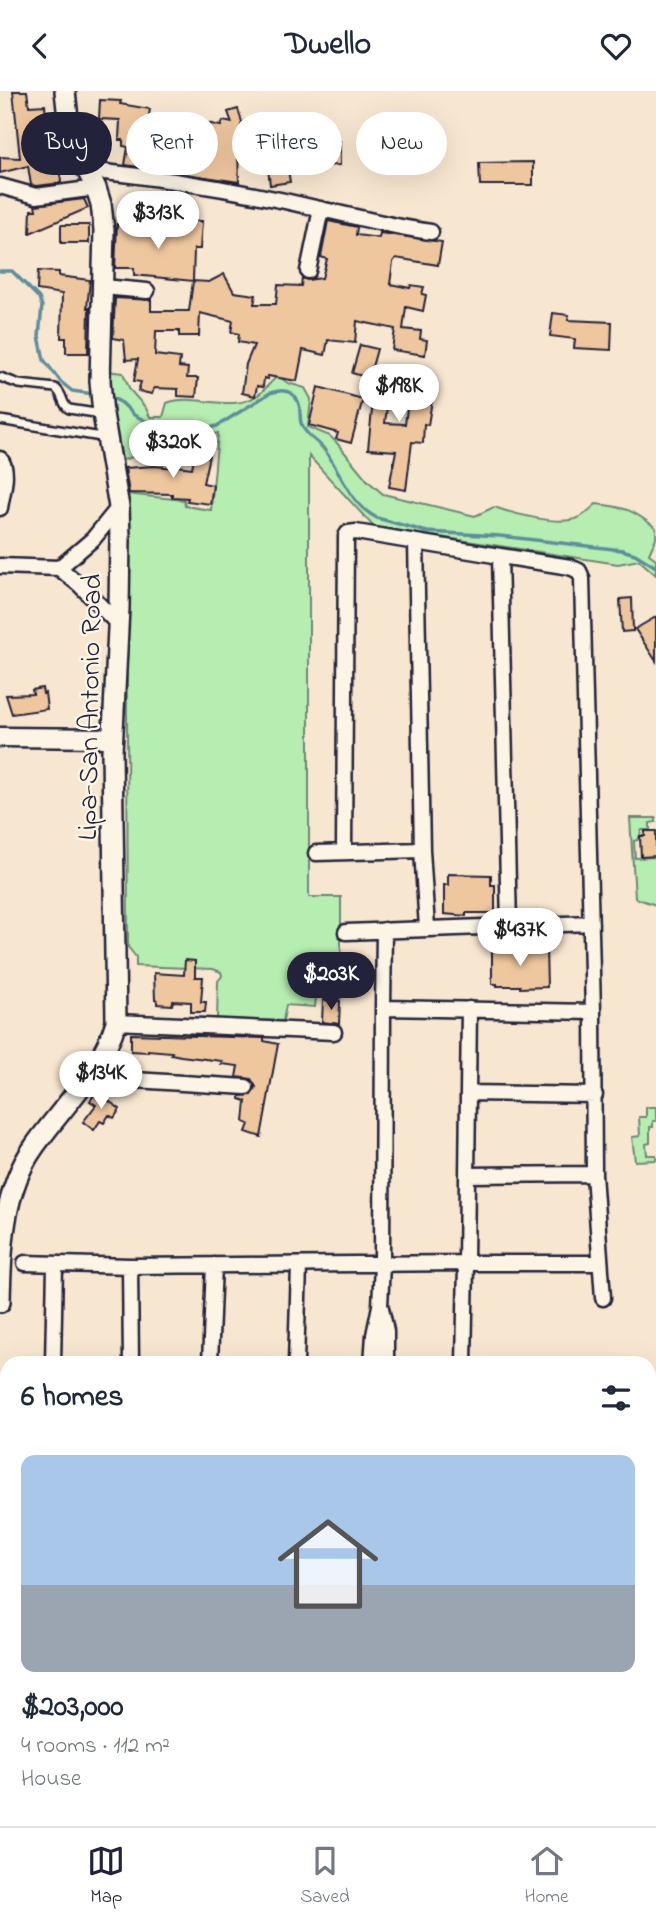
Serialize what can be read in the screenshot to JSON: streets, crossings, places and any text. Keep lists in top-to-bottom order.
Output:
{
  "streets": {
    "main road": ["Lipa-San Antonio Road"]
  },
  "page": {
    "header": "Dwello",
    "chip": [
      "Buy",
      "Rent",
      "Filters",
      "New"
    ],
    "price": [
      "$313K",
      "$198K",
      "$320K",
      "$437K",
      "$203K",
      "$134K"
    ],
    "heading": "6 homes",
    "list": [
      {
        "name": "$203,000",
        "note": "4 rooms · 112 m² · House"
      }
    ],
    "tabs": ["Map", "Saved", "Home"]
  }
}
